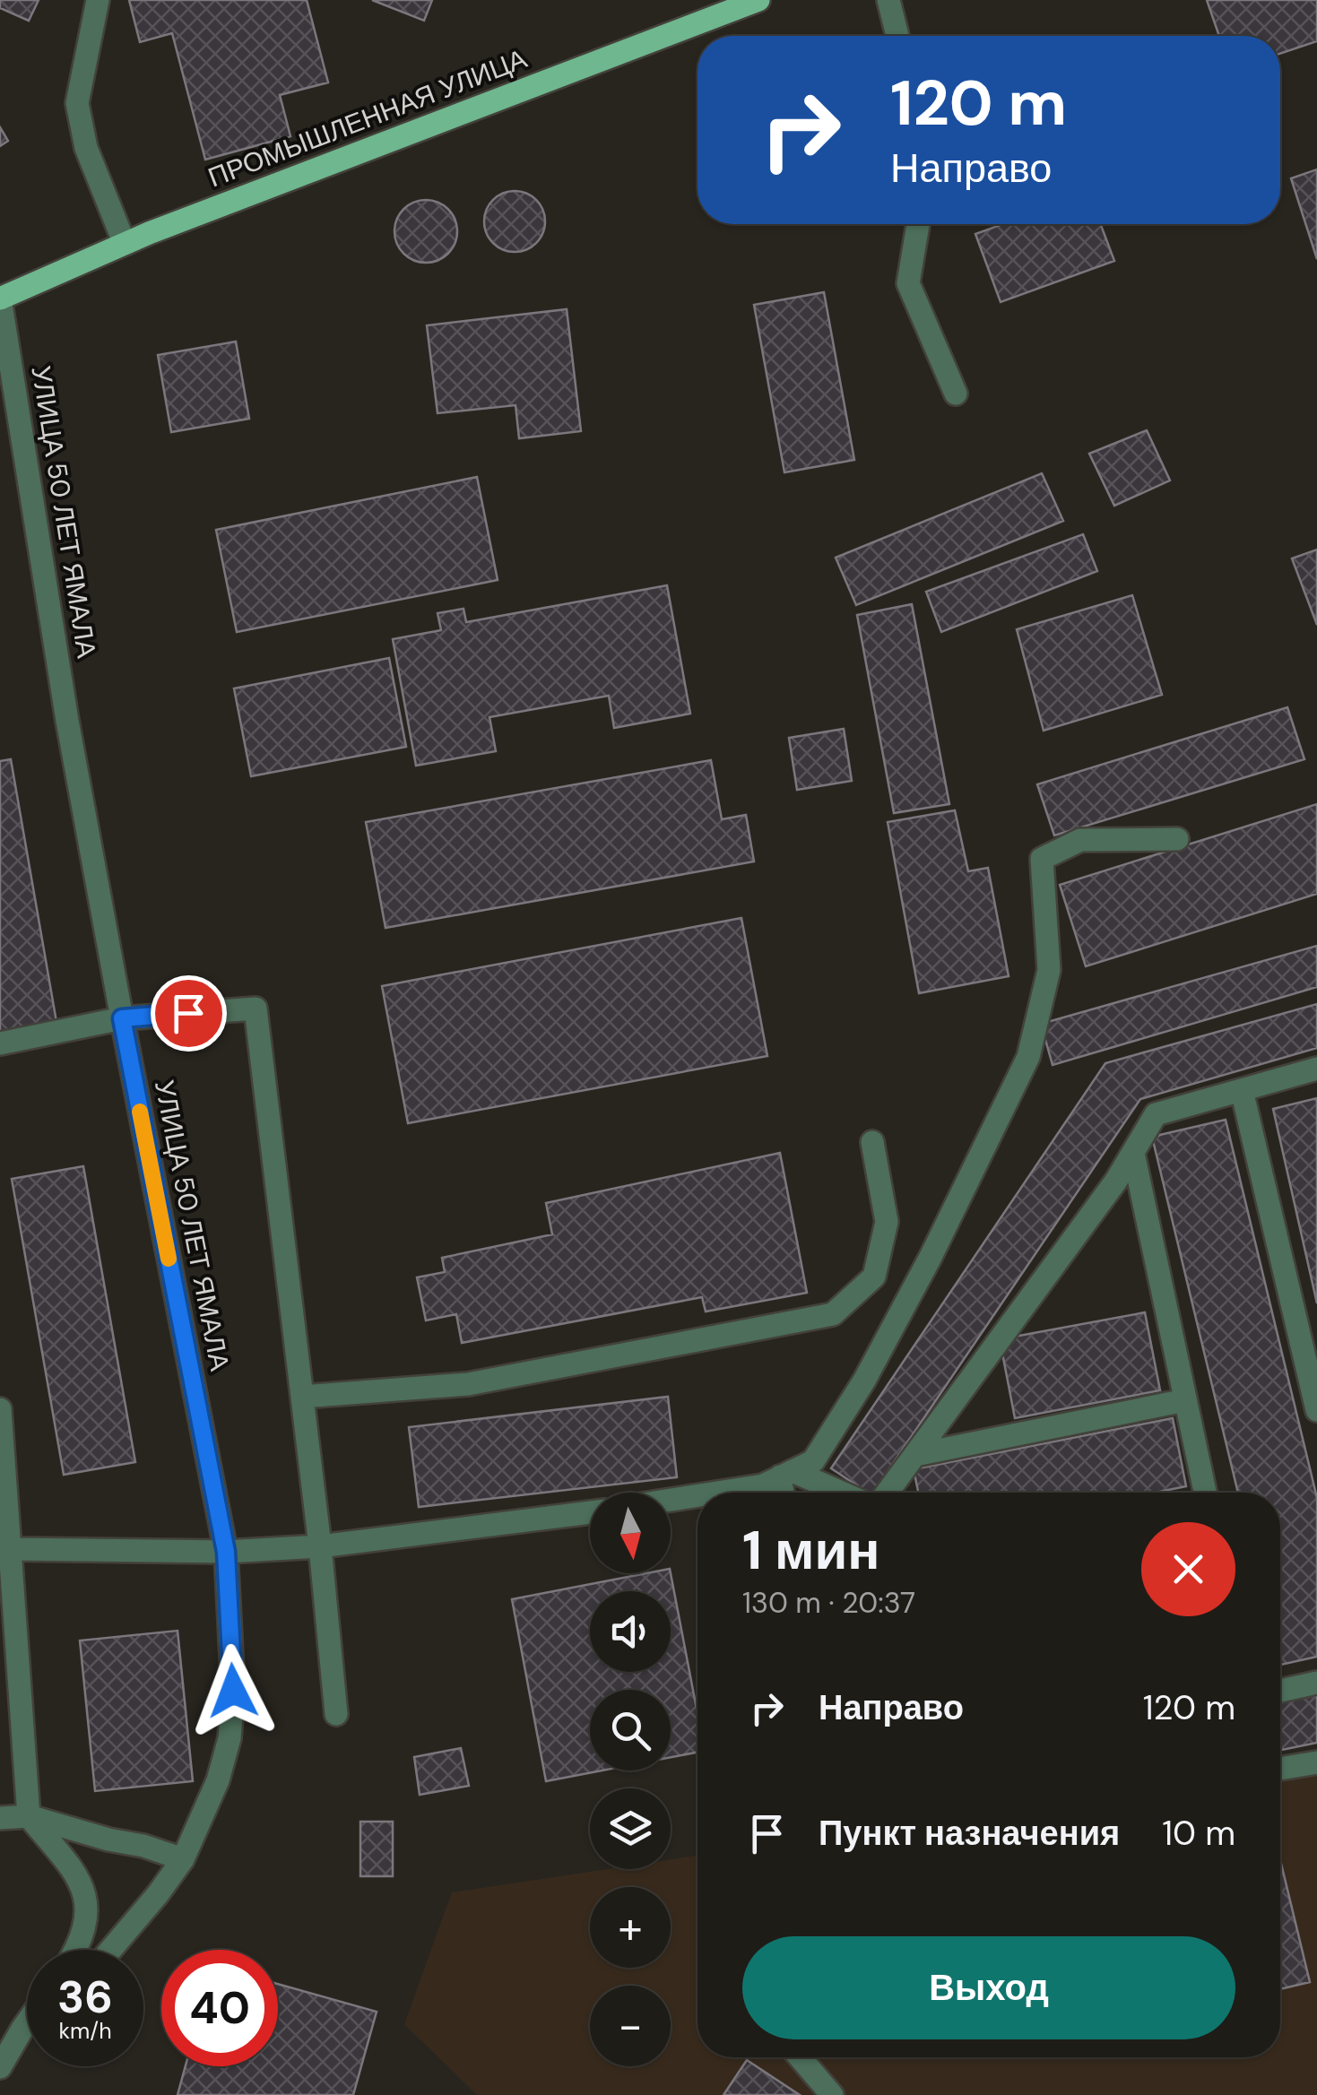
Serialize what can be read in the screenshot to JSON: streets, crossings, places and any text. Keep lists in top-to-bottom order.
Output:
{
  "streets": {
    "main road": ["ПРОМЫШЛЕННАЯ УЛИЦА"],
    "street": ["УЛИЦА 50 ЛЕТ ЯМАЛА"]
  },
  "crossings": [
    ["ПРОМЫШЛЕННАЯ УЛИЦА", "УЛИЦА 50 ЛЕТ ЯМАЛА"]
  ],
  "north": "bottom",
  "page": {
    "turn": ["120 m", "Направо"],
    "map_buttons": ["+", "−"],
    "heading": ["1 мин", "130 m · 20:37"],
    "list": [
      {
        "name": "Направо",
        "value": "120 m"
      },
      {
        "name": "Пункт назначения",
        "value": "10 m"
      }
    ],
    "buttons": "Выход",
    "speed": "36 km/h",
    "limit": "40"
  }
}
